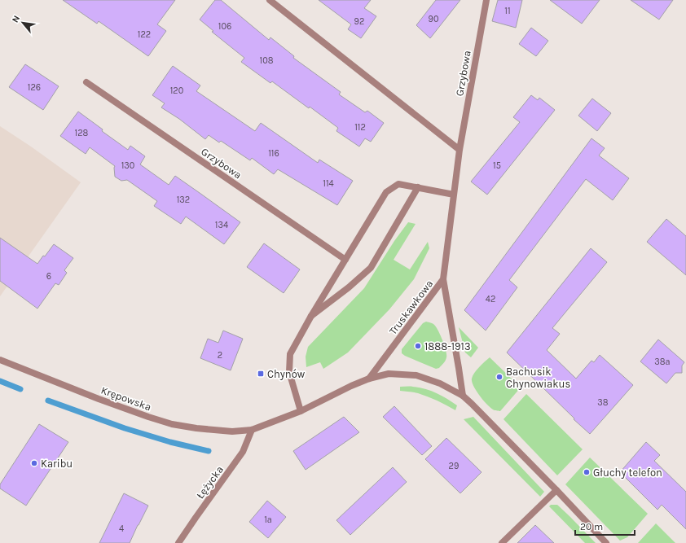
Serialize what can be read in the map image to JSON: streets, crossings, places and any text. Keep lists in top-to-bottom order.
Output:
{
  "streets": {
    "street": [
      "Grzybowa",
      "Truskawkowa",
      "Krępowska",
      "Łężycka"
    ]
  },
  "crossings": [
    ["Grzybowa", "Truskawkowa"],
    ["Krępowska", "Łężycka"]
  ],
  "places": {
    "other": [
      "1888-1913",
      "Bachusik Chynowiakus",
      "Karibu",
      "Głuchy telefon"
    ],
    "transit": ["Chynów"]
  },
  "house_numbers": [
    "11",
    "90",
    "92",
    "106",
    "122",
    "108",
    "126",
    "120",
    "112",
    "128",
    "116",
    "130",
    "15",
    "114",
    "132",
    "134",
    "6",
    "42",
    "2",
    "38a",
    "38",
    "29",
    "1a",
    "4"
  ],
  "scale_bar": "20 m",
  "north": "top left"
}
